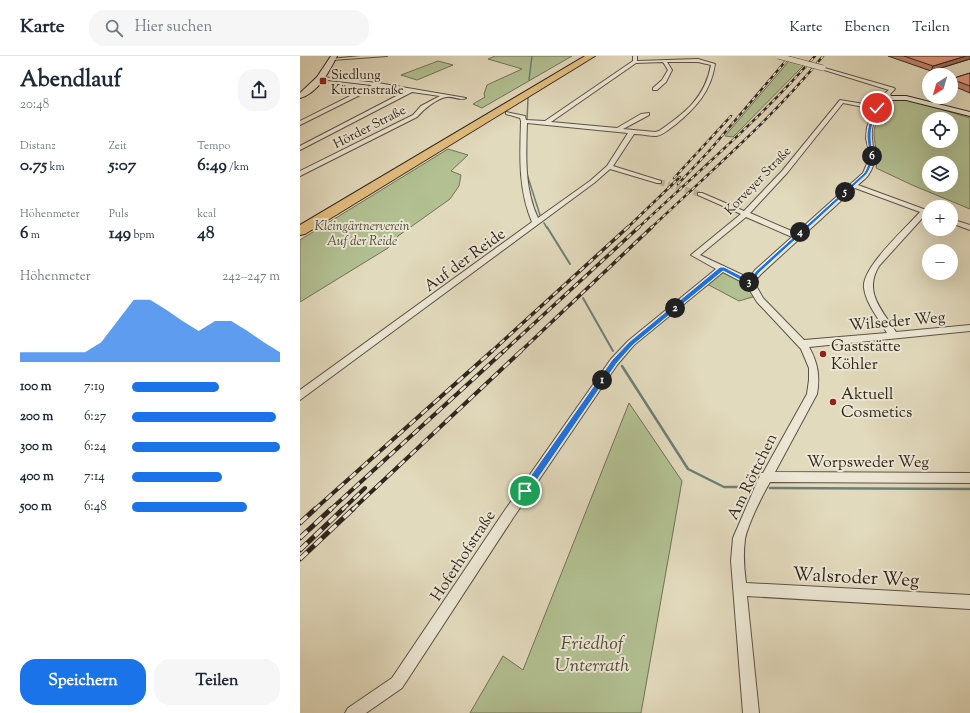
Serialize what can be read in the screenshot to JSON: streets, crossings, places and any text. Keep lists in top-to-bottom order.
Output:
{
  "streets": {
    "street": [
      "Hörder Straße",
      "Korveyer Straße",
      "Auf der Reide",
      "Wilseder Weg",
      "Worpsweder Weg",
      "Am Röttchen",
      "Hoferhofstraße",
      "Walsroder Weg"
    ]
  },
  "crossings": [
    ["Korveyer Straße", "Am Röttchen"],
    ["Korveyer Straße", "Hoferhofstraße"],
    ["Wilseder Weg", "Am Röttchen"],
    ["Worpsweder Weg", "Am Röttchen"],
    ["Am Röttchen", "Walsroder Weg"]
  ],
  "parks": ["Kleingärtnerverein Auf der Reide", "Friedhof Unterrath"],
  "places": {
    "transit": ["Siedlung Kürtenstraße"],
    "other": ["Gaststätte Köhler", "Aktuell Cosmetics"]
  },
  "north": "bottom left",
  "page": {
    "header": "Karte",
    "search": "Hier suchen",
    "nav": ["Karte", "Ebenen", "Teilen"],
    "heading": ["Abendlauf", "20:48"],
    "map_buttons": ["+", "−"],
    "stats": [
      ["Distanz", "0.75 km"],
      ["Zeit", "5:07"],
      ["Tempo", "6:49 /km"],
      ["Höhenmeter", "6 m"],
      ["Puls", "149 bpm"],
      ["kcal", "48"]
    ],
    "pins": [
      "6",
      "5",
      "4",
      "3",
      "2",
      "1"
    ],
    "chart": ["Höhenmeter", "242–247 m"],
    "list": [
      {
        "name": "100 m",
        "note": "7:19"
      },
      {
        "name": "200 m",
        "note": "6:27"
      },
      {
        "name": "300 m",
        "note": "6:24"
      },
      {
        "name": "400 m",
        "note": "7:14"
      },
      {
        "name": "500 m",
        "note": "6:48"
      }
    ],
    "buttons": ["Speichern", "Teilen"]
  }
}
